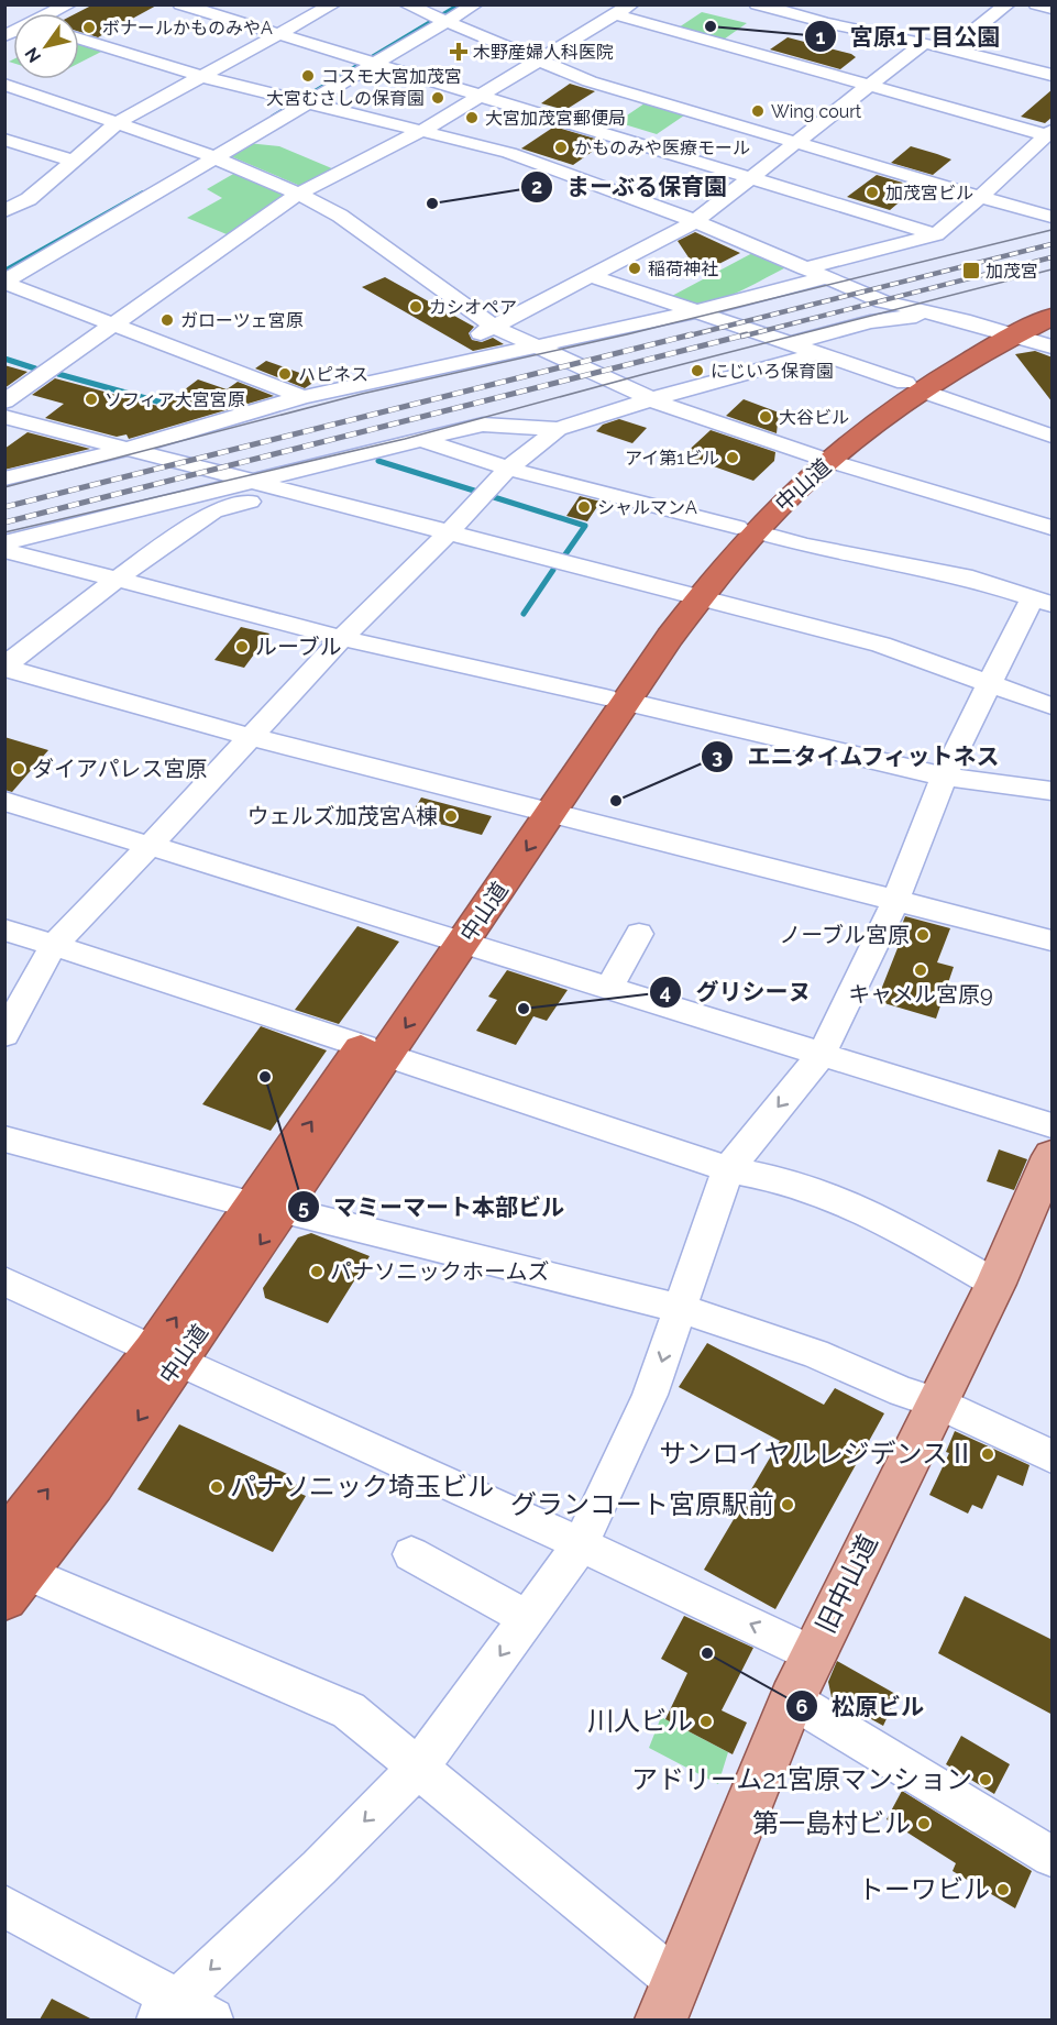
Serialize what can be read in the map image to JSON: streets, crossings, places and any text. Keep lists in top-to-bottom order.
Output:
{
  "streets": {
    "highway": ["中山道"],
    "main road": ["旧中山道"]
  },
  "places": {
    "other": [
      "宮原1丁目公園",
      "ボナールかものみやA",
      "コスモ大宮加茂宮",
      "大宮むさしの保育園",
      "Wing court",
      "大宮加茂宮郵便局",
      "かものみや医療モール",
      "加茂宮ビル",
      "まーぶる保育園",
      "稲荷神社",
      "カシオペア",
      "ガローツェ宮原",
      "にじいろ保育園",
      "ハピネス",
      "ソフィア大宮宮原",
      "大谷ビル",
      "アイ第1ビル",
      "シャルマンA",
      "ルーブル",
      "ダイアパレス宮原",
      "エニタイムフィットネス",
      "ウェルズ加茂宮A棟",
      "ノーブル宮原",
      "キャメル宮原9",
      "グリシーヌ",
      "マミーマート本部ビル",
      "パナソニックホームズ",
      "サンロイヤルレジデンスⅡ",
      "パナソニック埼玉ビル",
      "グランコート宮原駅前",
      "松原ビル",
      "川人ビル",
      "アドリーム21宮原マンション",
      "第一島村ビル",
      "トーワビル"
    ],
    "health": ["木野産婦人科医院"],
    "transit": ["加茂宮"]
  },
  "north": "bottom left"
}
